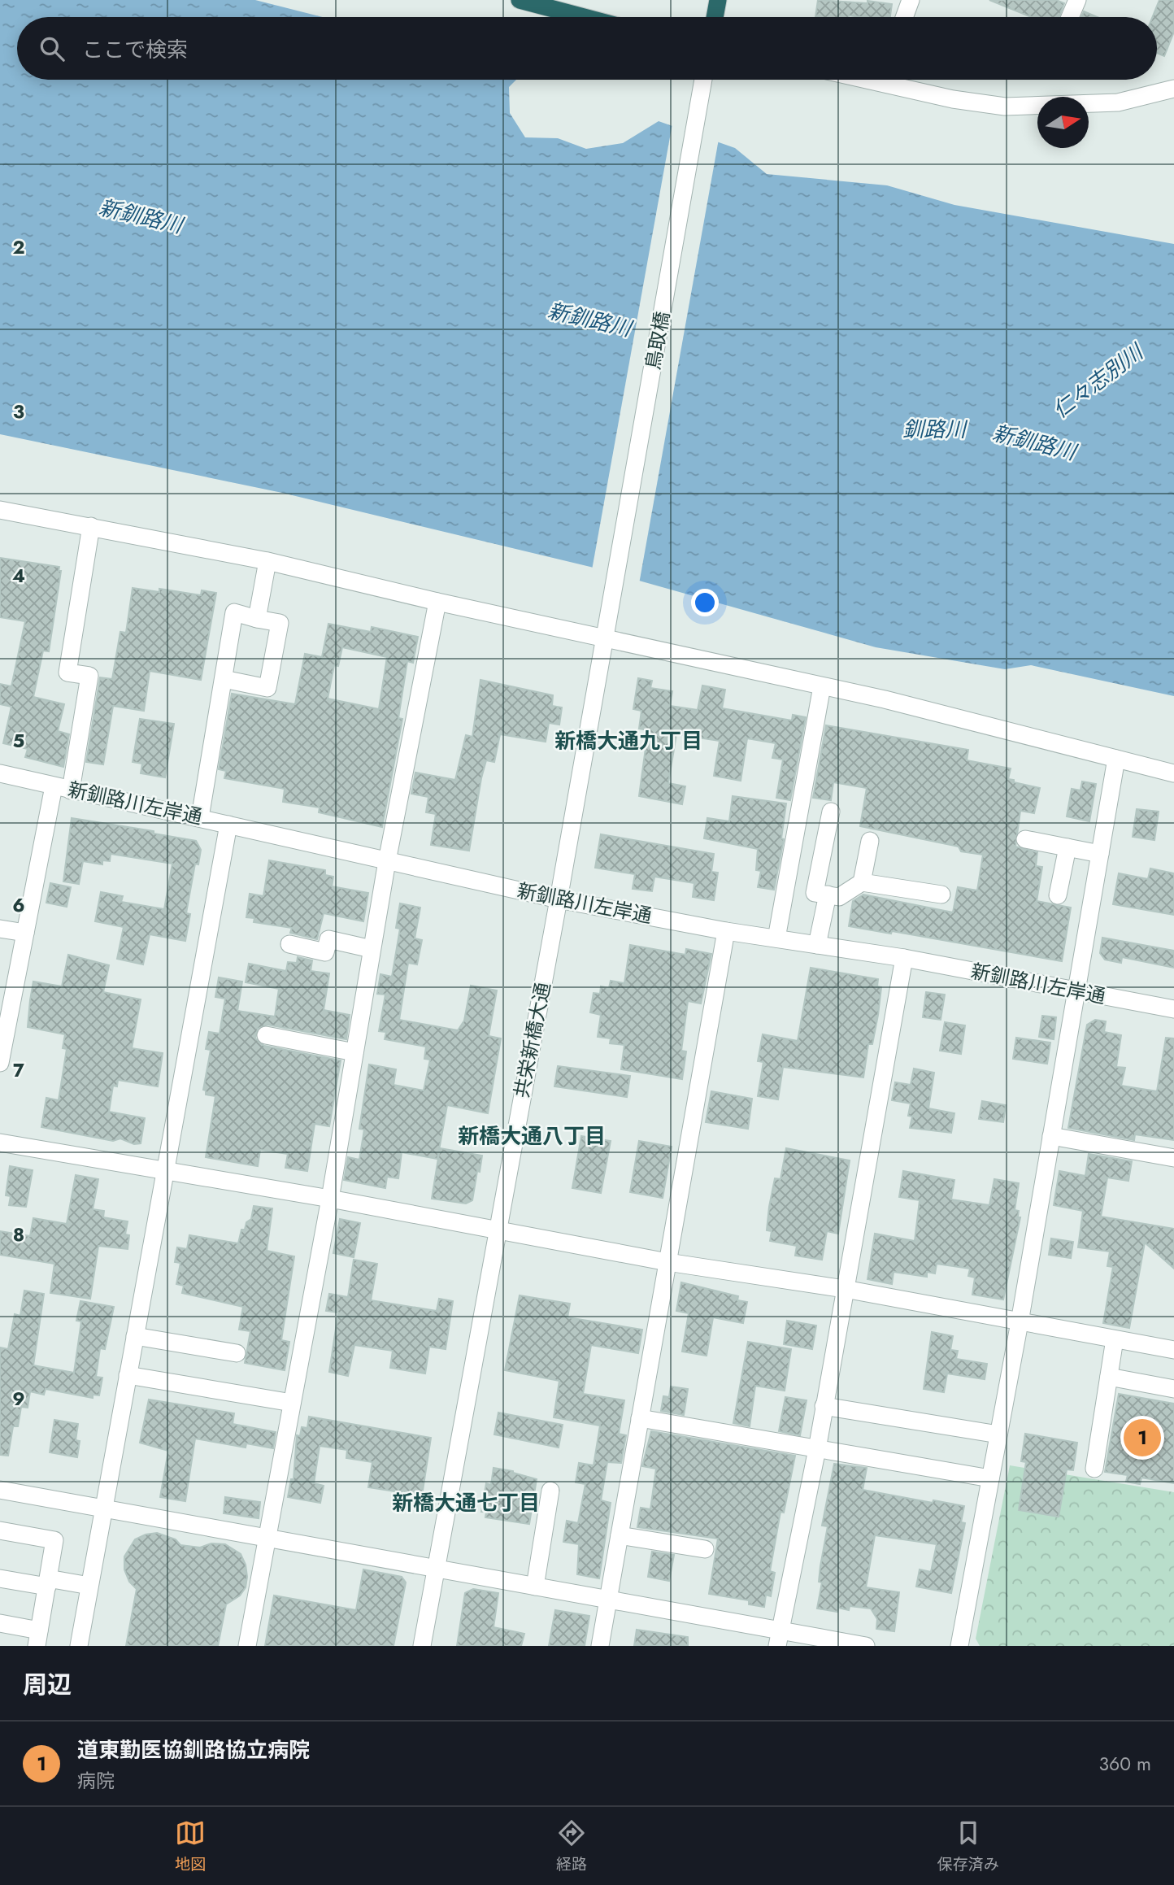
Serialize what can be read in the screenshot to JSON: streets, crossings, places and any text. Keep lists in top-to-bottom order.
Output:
{
  "streets": {
    "street": ["鳥取橋", "新釧路川左岸通", "共栄新橋大通"]
  },
  "crossings": [
    ["鳥取橋", "共栄新橋大通"],
    ["新釧路川左岸通", "共栄新橋大通"]
  ],
  "districts": ["新橋大通九丁目", "新橋大通八丁目", "新橋大通七丁目"],
  "water": ["新釧路川", "仁々志別川", "釧路川"],
  "north": "right",
  "page": {
    "search": "ここで検索",
    "pins": "1",
    "heading": "周辺",
    "list": [
      {
        "mark": "1",
        "name": "道東勤医協釧路協立病院",
        "note": "病院",
        "value": "360 m"
      }
    ],
    "nav": ["地図", "経路", "保存済み"]
  },
  "grid": {
    "rows": [
      "2",
      "3",
      "4",
      "5",
      "6",
      "7",
      "8",
      "9"
    ]
  }
}
